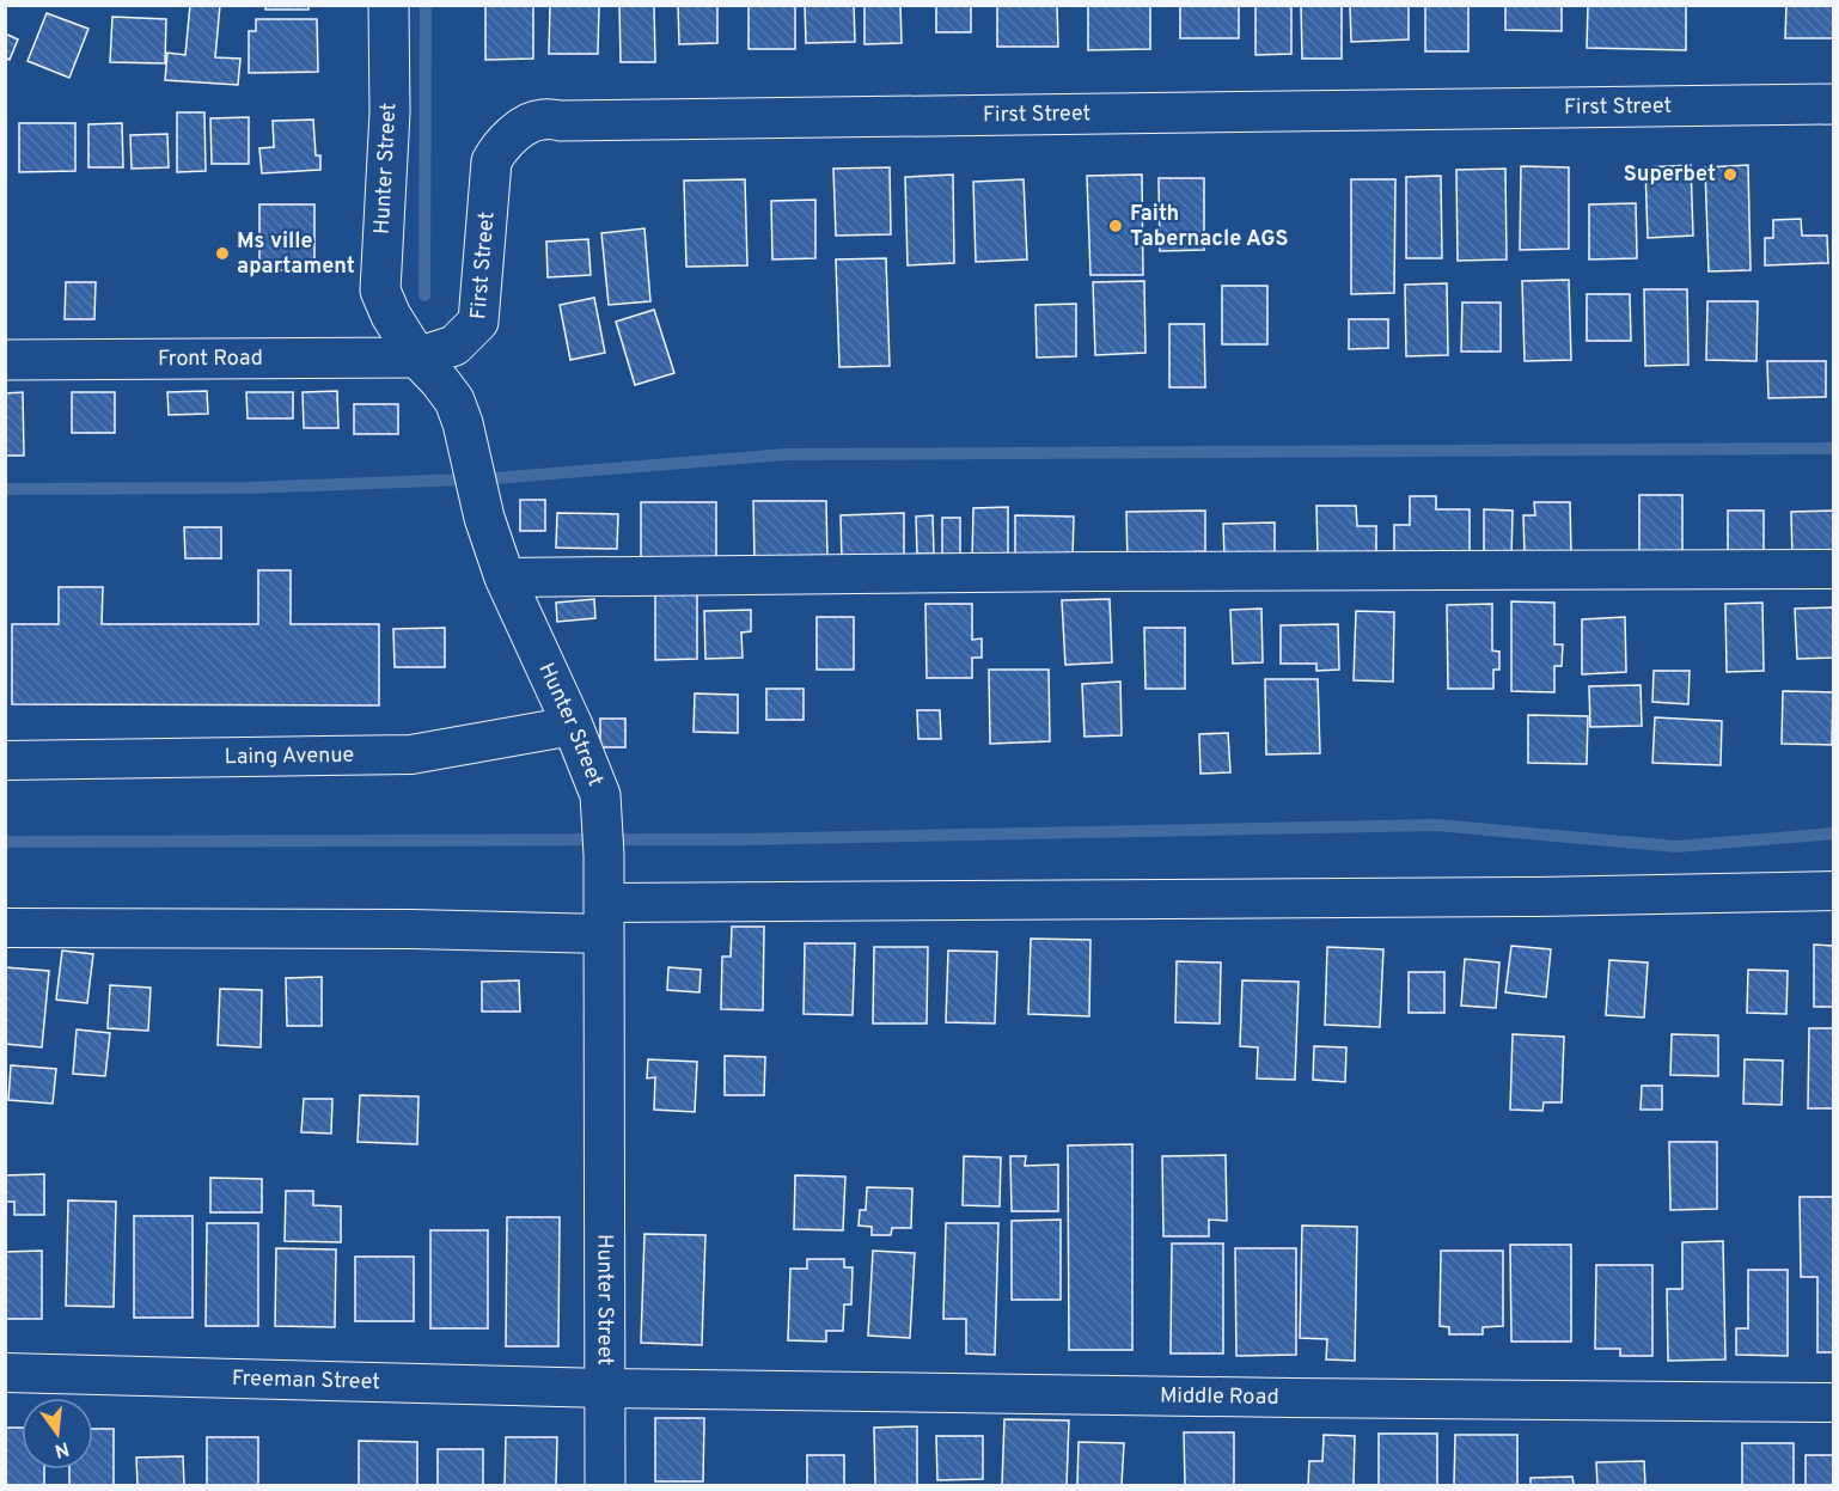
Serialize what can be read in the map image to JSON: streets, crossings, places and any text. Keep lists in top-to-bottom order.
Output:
{
  "streets": {
    "street": [
      "First Street",
      "Hunter Street",
      "Front Road",
      "Laing Avenue",
      "Freeman Street",
      "Middle Road"
    ]
  },
  "crossings": [
    ["First Street", "Hunter Street"],
    ["First Street", "Front Road"],
    ["Hunter Street", "Front Road"],
    ["Hunter Street", "Laing Avenue"],
    ["Hunter Street", "Freeman Street"],
    ["Hunter Street", "Middle Road"],
    ["Freeman Street", "Middle Road"]
  ],
  "places": ["Superbet", "Faith Tabernacle AGS", "Ms ville apartament"],
  "north": "bottom"
}
